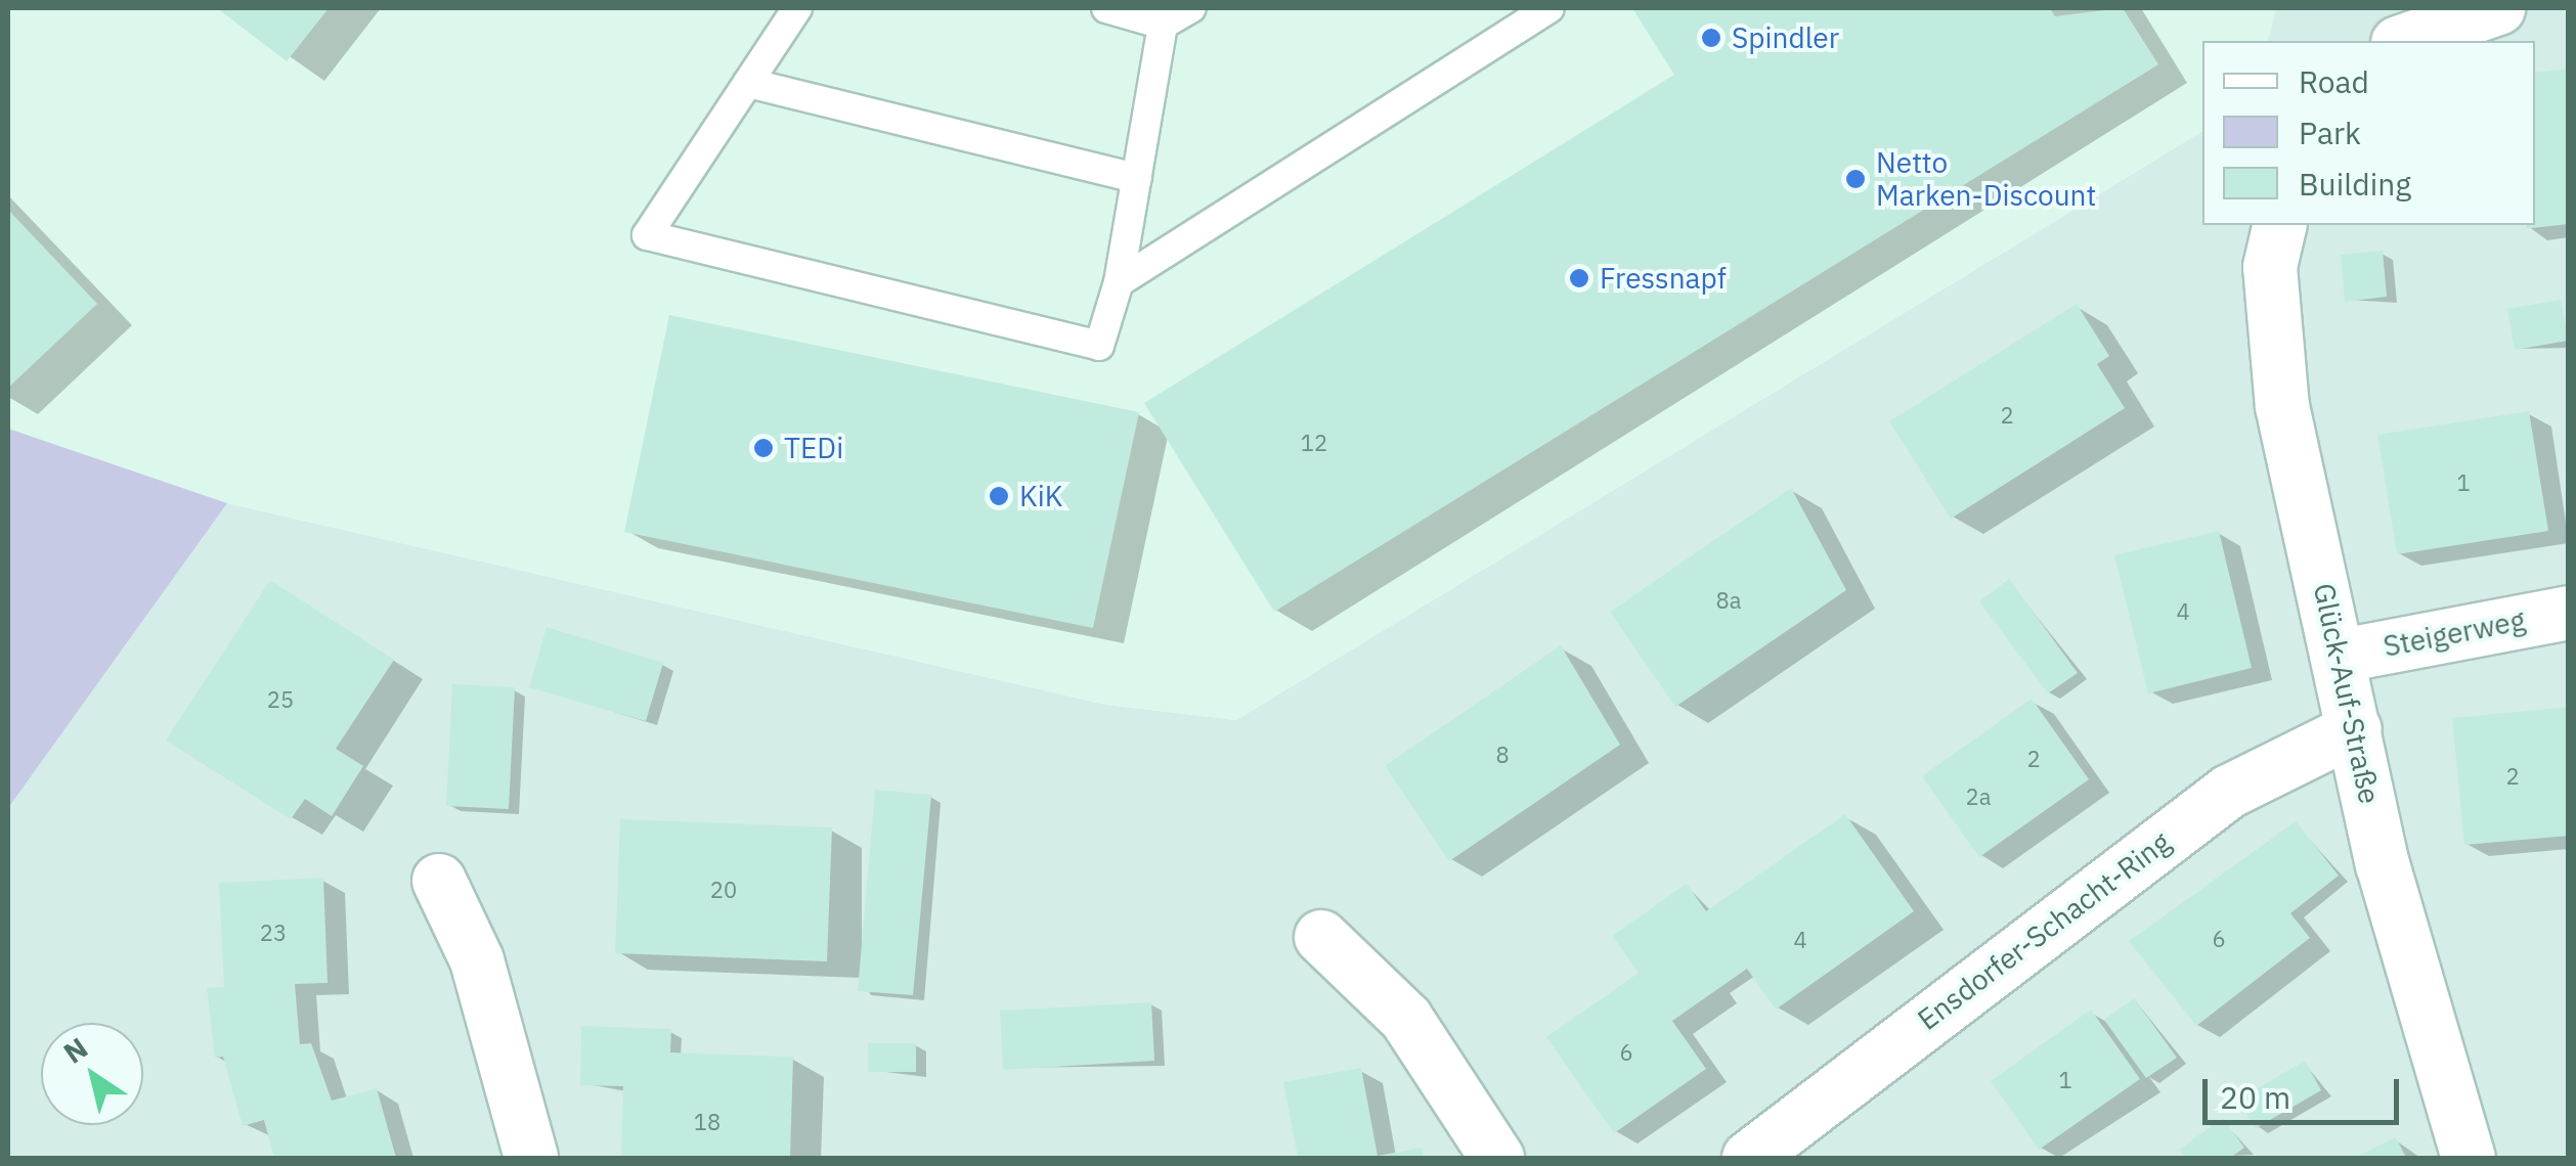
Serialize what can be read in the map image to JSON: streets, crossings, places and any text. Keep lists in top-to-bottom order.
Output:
{
  "streets": {
    "street": ["Steigerweg", "Glück-Auf-Straße", "Ensdorfer-Schacht-Ring"]
  },
  "crossings": [
    ["Steigerweg", "Glück-Auf-Straße"],
    ["Glück-Auf-Straße", "Ensdorfer-Schacht-Ring"]
  ],
  "places": [
    "Spindler",
    "Netto Marken-Discount",
    "Fressnapf",
    "TEDi",
    "KiK"
  ],
  "house_numbers": [
    "2",
    "12",
    "1",
    "8a",
    "4",
    "25",
    "8",
    "2",
    "2",
    "2a",
    "20",
    "23",
    "6",
    "4",
    "6",
    "1",
    "18"
  ],
  "legend": ["Road", "Park", "Building"],
  "scale_bar": "20 m",
  "north": "top left"
}
